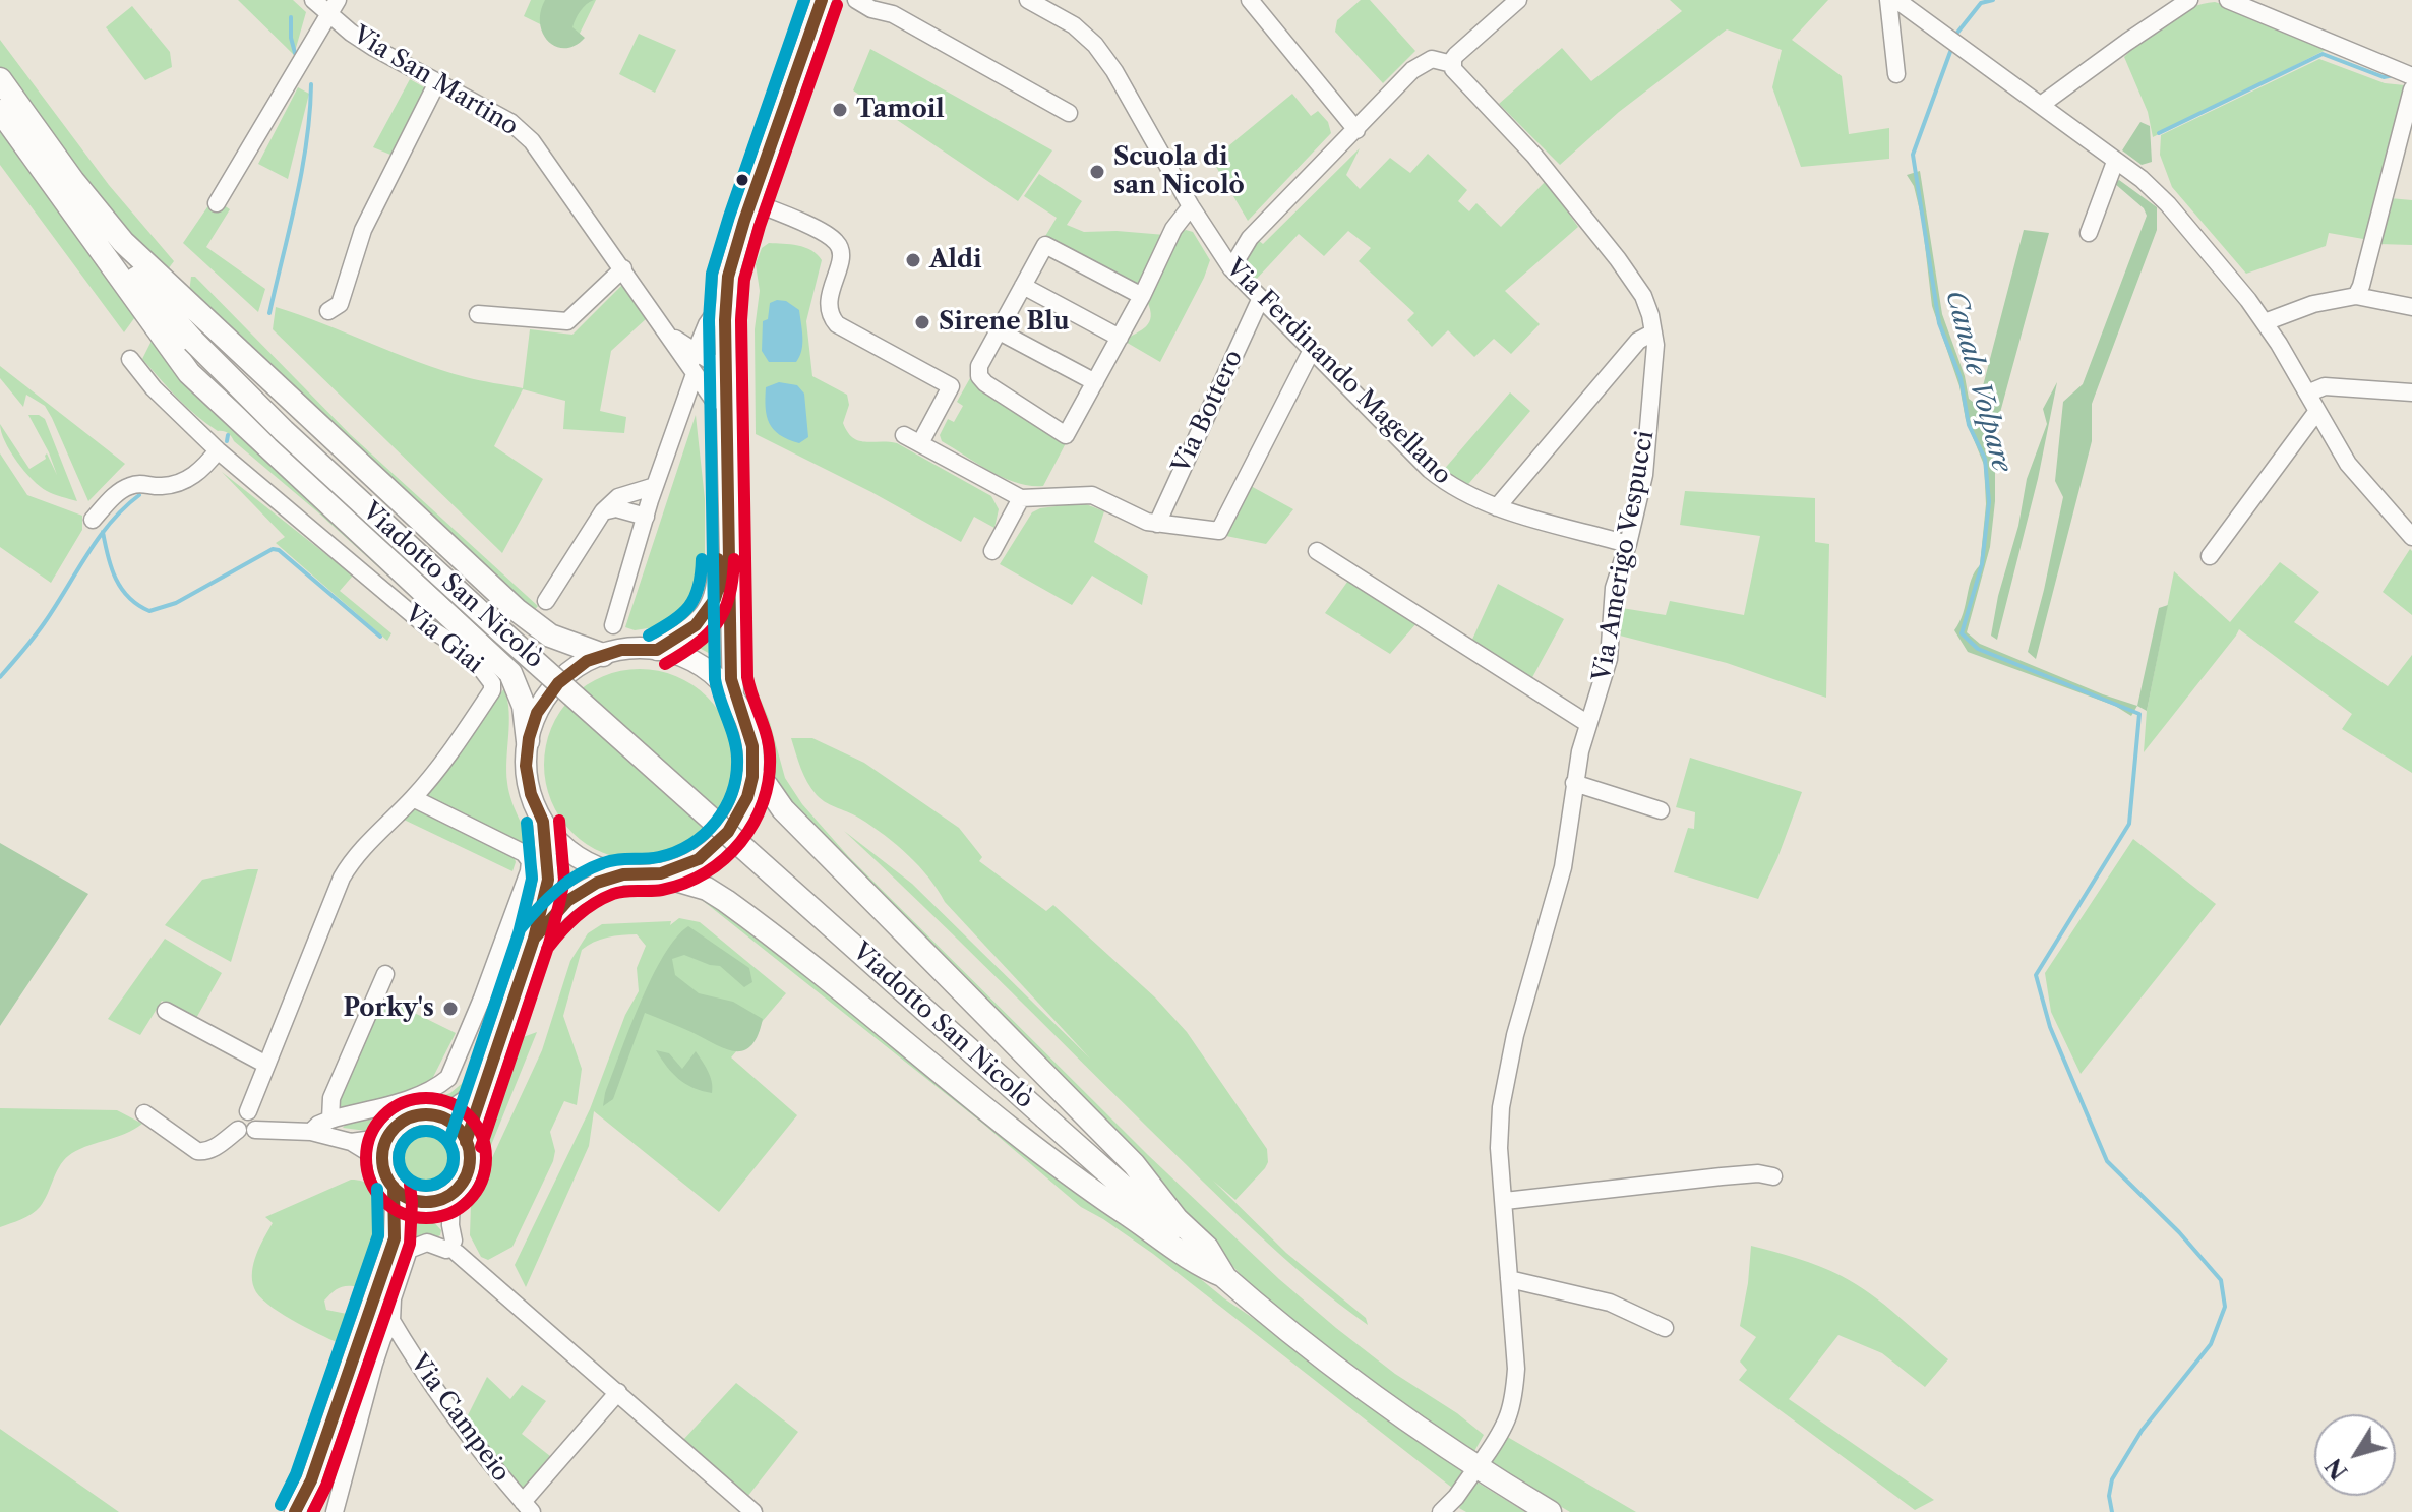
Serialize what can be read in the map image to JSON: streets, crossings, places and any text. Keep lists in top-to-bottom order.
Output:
{
  "streets": {
    "highway": ["Viadotto San Nicolò"],
    "street": [
      "Via San Martino",
      "Via Ferdinando Magellano",
      "Via Bottero",
      "Via Amerigo Vespucci",
      "Via Giai",
      "Via Campeio"
    ]
  },
  "crossings": [
    ["Via Ferdinando Magellano", "Via Bottero"],
    ["Via Ferdinando Magellano", "Via Amerigo Vespucci"]
  ],
  "water": ["Canale Volpare"],
  "places": [
    "Tamoil",
    "Scuola di san Nicolò",
    "Aldi",
    "Sirene Blu",
    "Porky's"
  ],
  "north": "bottom left"
}
